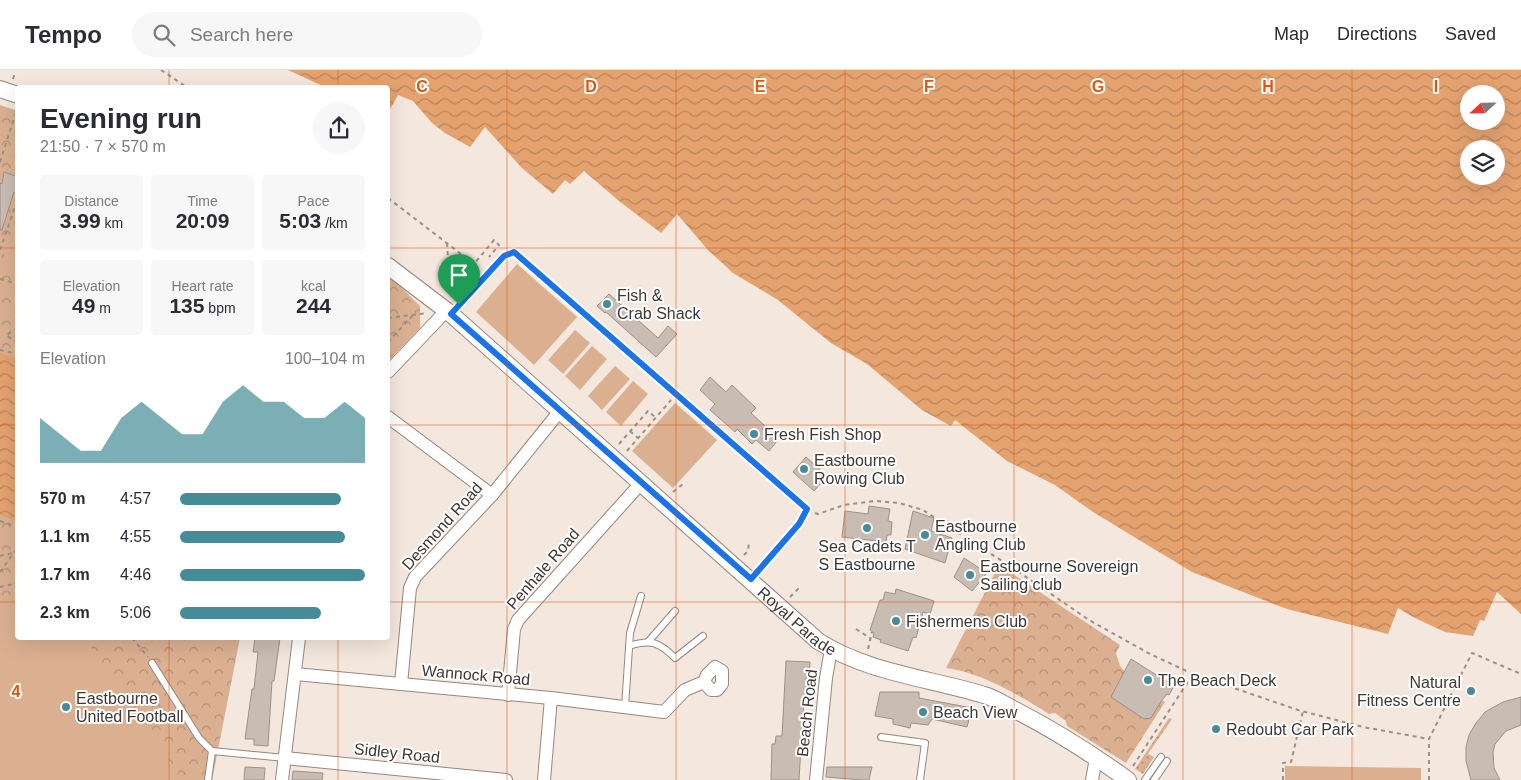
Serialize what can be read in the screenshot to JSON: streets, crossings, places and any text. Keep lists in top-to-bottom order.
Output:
{
  "streets": {
    "street": [
      "Desmond Road",
      "Penhale Road",
      "Royal Parade",
      "Wannock Road",
      "Beach Road",
      "Sidley Road"
    ]
  },
  "crossings": [
    ["Desmond Road", "Royal Parade"],
    ["Desmond Road", "Wannock Road"],
    ["Penhale Road", "Royal Parade"],
    ["Penhale Road", "Wannock Road"],
    ["Royal Parade", "Beach Road"]
  ],
  "places": [
    "Fish & Crab Shack",
    "Fresh Fish Shop",
    "Eastbourne Rowing Club",
    "Sea Cadets T S Eastbourne",
    "Eastbourne Angling Club",
    "Eastbourne Sovereign Sailing club",
    "Fishermens Club",
    "The Beach Deck",
    "Natural Fitness Centre",
    "Eastbourne United Football",
    "Beach View",
    "Redoubt Car Park"
  ],
  "north": "left",
  "page": {
    "header": "Tempo",
    "search": "Search here",
    "nav": ["Map", "Directions", "Saved"],
    "heading": ["Evening run", "21:50 · 7 × 570 m"],
    "stats": [
      ["Distance", "3.99 km"],
      ["Time", "20:09"],
      ["Pace", "5:03 /km"],
      ["Elevation", "49 m"],
      ["Heart rate", "135 bpm"],
      ["kcal", "244"]
    ],
    "chart": ["Elevation", "100–104 m"],
    "list": [
      {
        "name": "570 m",
        "note": "4:57"
      },
      {
        "name": "1.1 km",
        "note": "4:55"
      },
      {
        "name": "1.7 km",
        "note": "4:46"
      },
      {
        "name": "2.3 km",
        "note": "5:06"
      }
    ]
  },
  "grid": {
    "columns": [
      "C",
      "D",
      "E",
      "F",
      "G",
      "H",
      "I"
    ],
    "rows": ["4"]
  }
}
